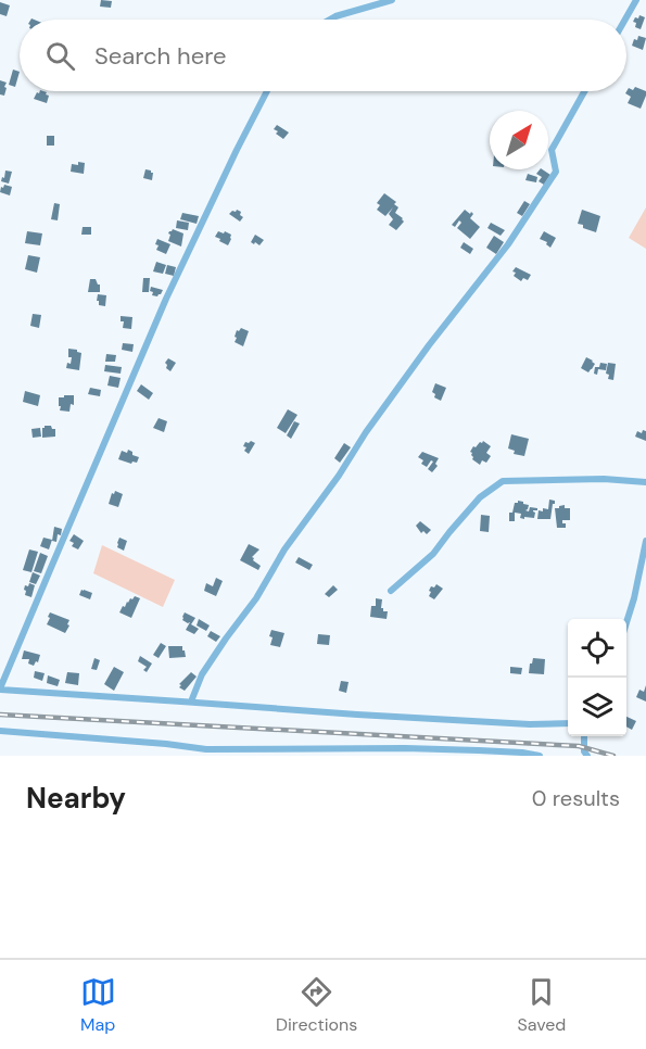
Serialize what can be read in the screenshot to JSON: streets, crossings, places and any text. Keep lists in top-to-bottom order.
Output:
{
  "north": "top right",
  "page": {
    "search": "Search here",
    "heading": ["Nearby", "0 results"],
    "nav": ["Map", "Directions", "Saved"]
  }
}
